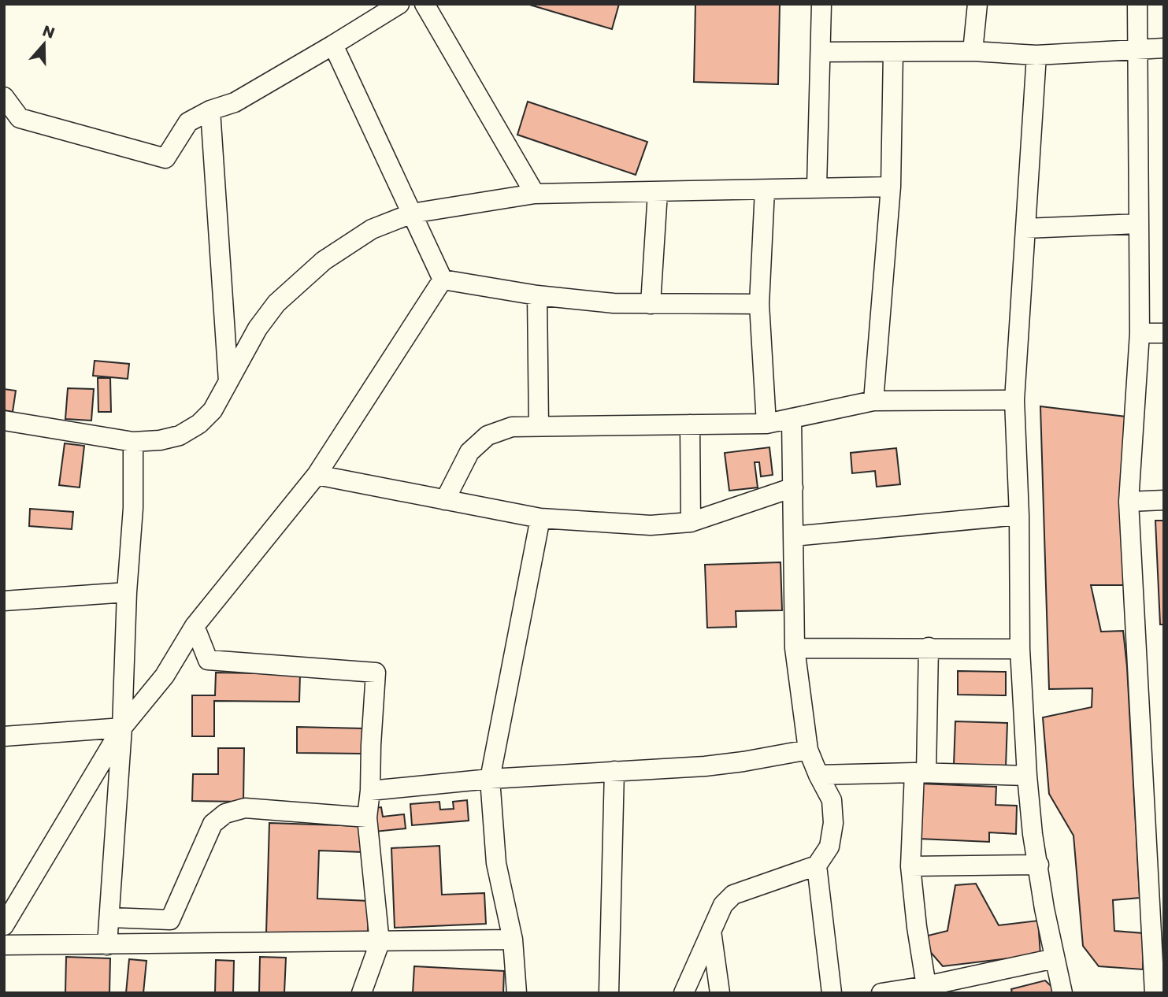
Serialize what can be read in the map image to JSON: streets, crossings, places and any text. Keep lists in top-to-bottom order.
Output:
{
  "north": "top"
}
